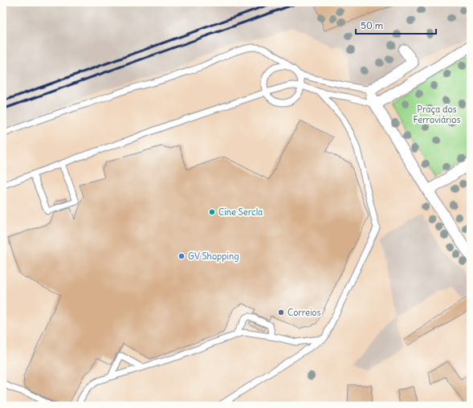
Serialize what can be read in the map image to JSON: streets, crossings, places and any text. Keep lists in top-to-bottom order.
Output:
{
  "parks": ["Praça dos Ferroviários"],
  "places": ["Cine Sercla", "GV Shopping", "Correios"],
  "scale_bar": "50 m"
}
